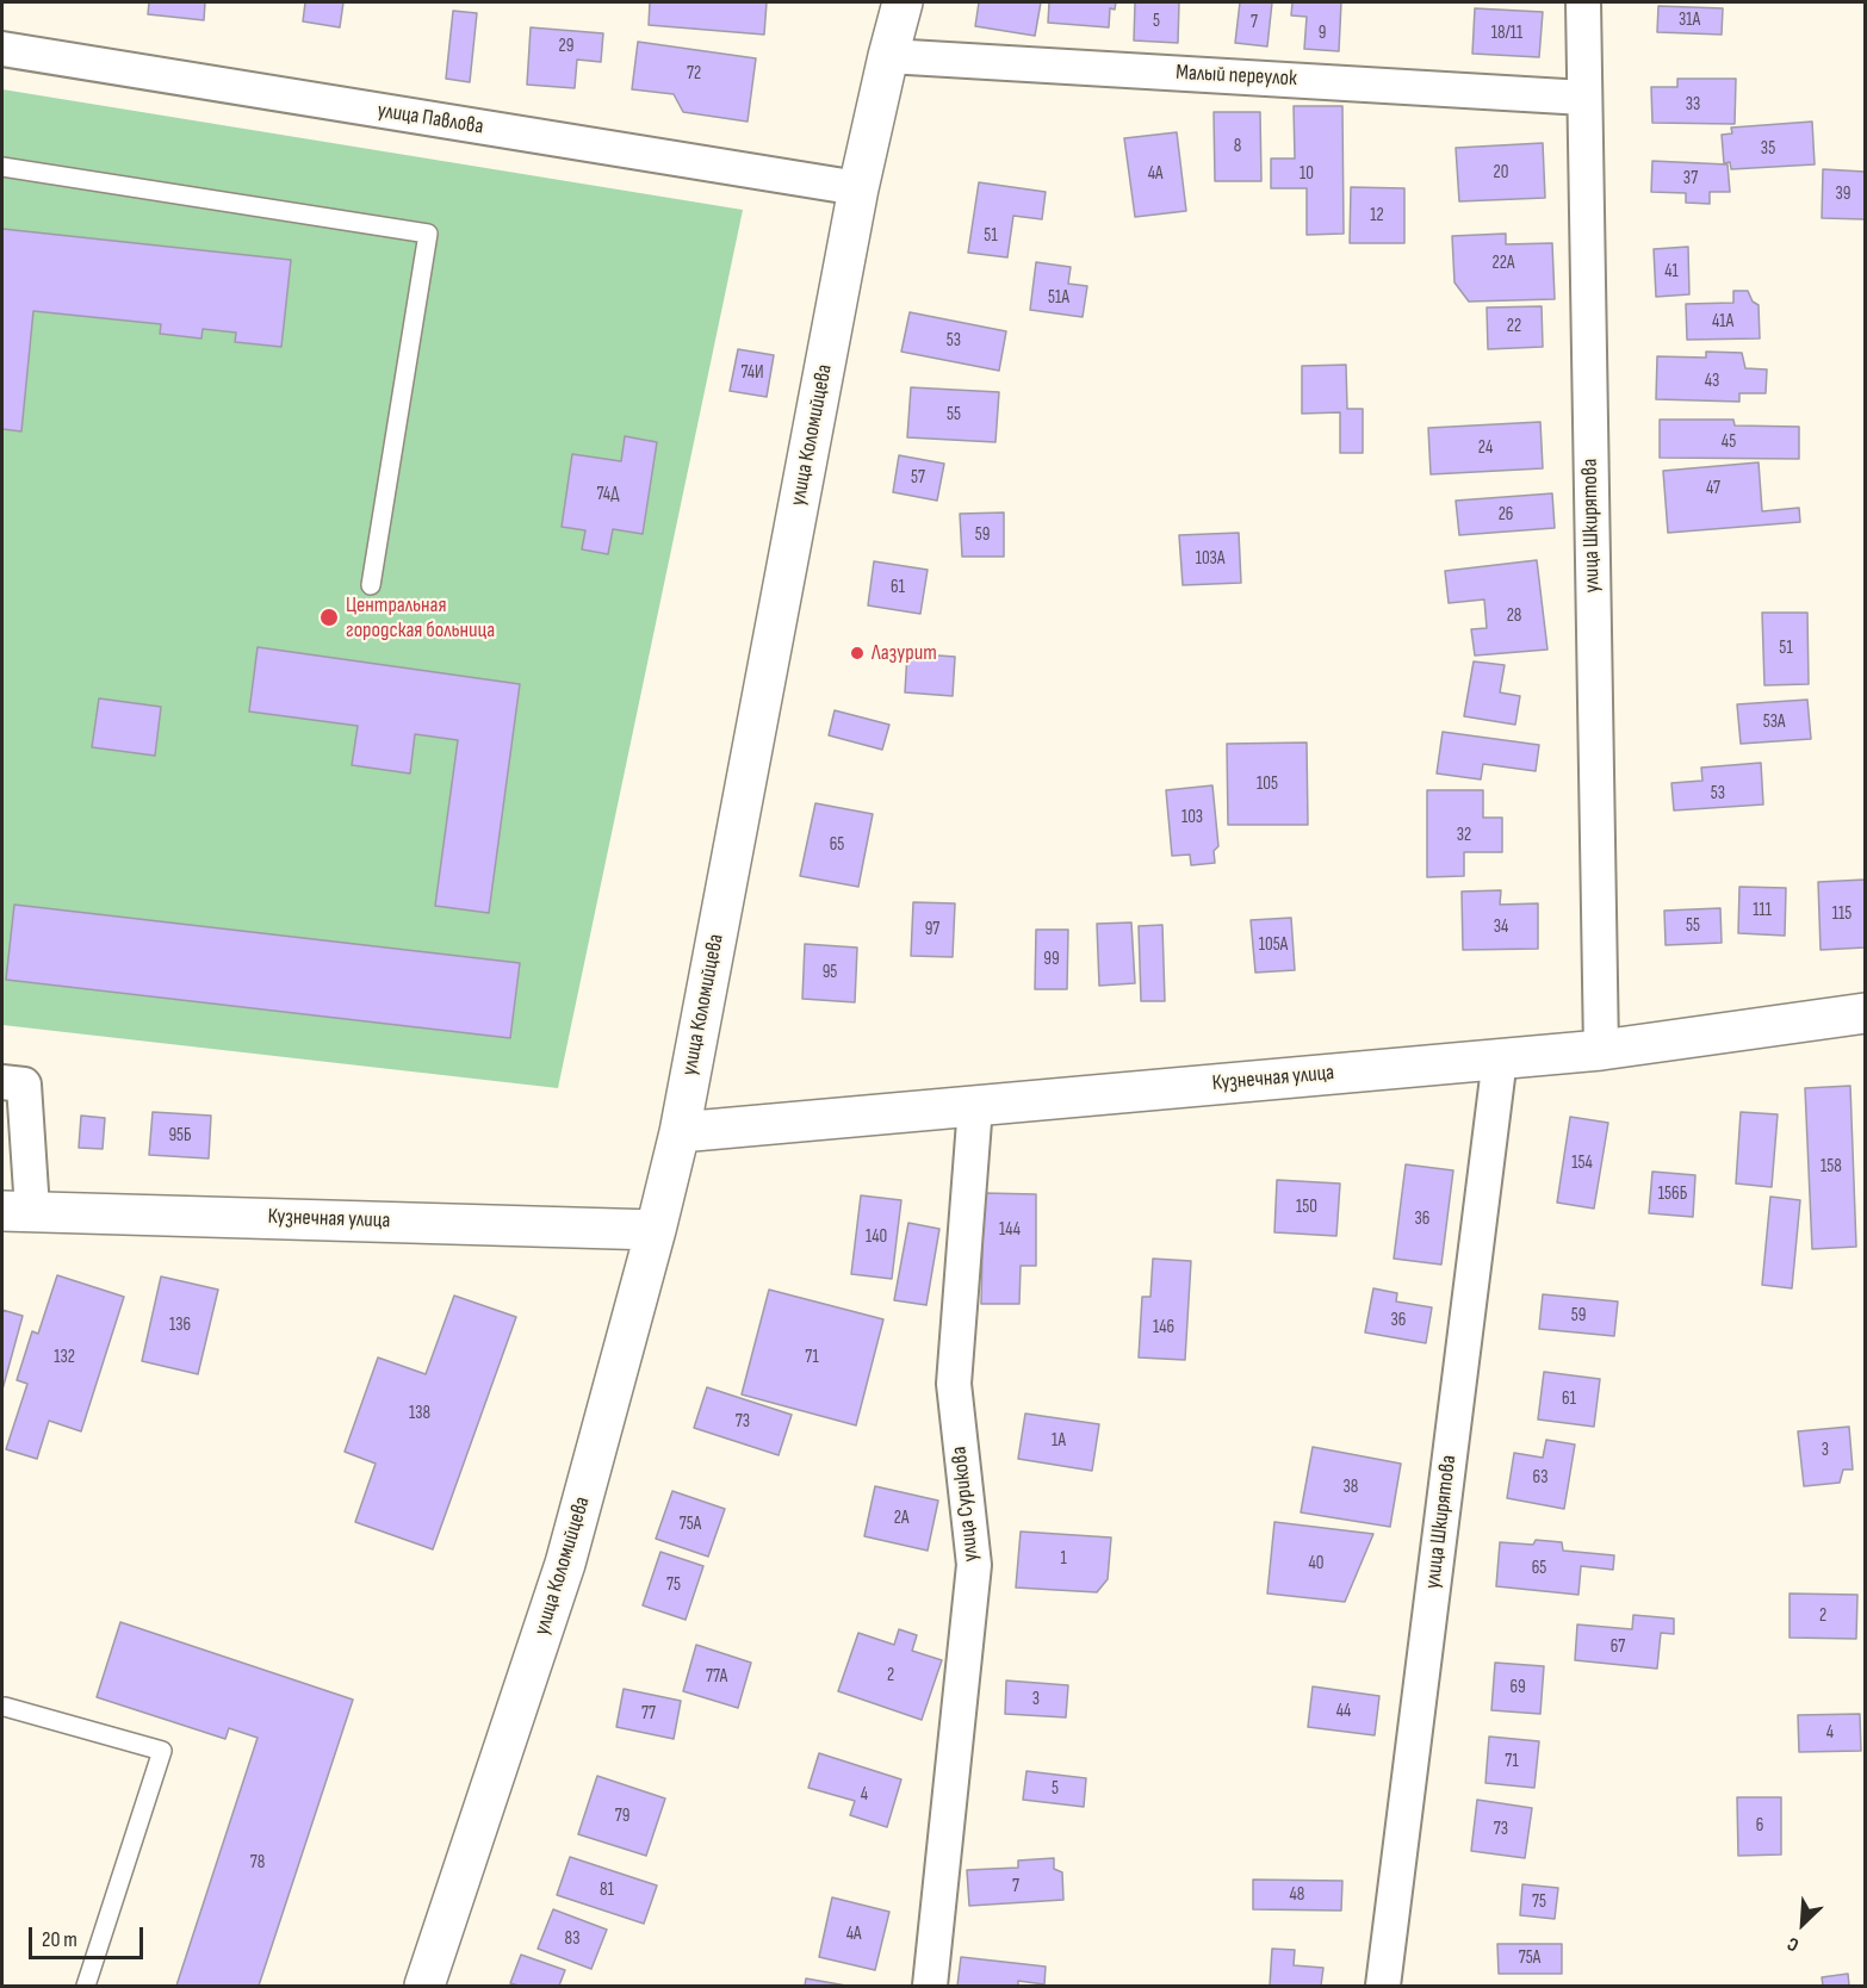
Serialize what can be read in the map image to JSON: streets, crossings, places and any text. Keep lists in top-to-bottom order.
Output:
{
  "streets": {
    "main road": ["улица Коломийцева", "Кузнечная улица"],
    "street": [
      "Малый переулок",
      "улица Павлова",
      "улица Шкирятова",
      "улица Сурикова"
    ]
  },
  "crossings": [
    ["Малый переулок", "улица Коломийцева"],
    ["Малый переулок", "улица Шкирятова"],
    ["улица Павлова", "улица Коломийцева"],
    ["улица Коломийцева", "Кузнечная улица"],
    ["улица Шкирятова", "Кузнечная улица"],
    ["Кузнечная улица", "улица Сурикова"]
  ],
  "places": ["Центральная городская больница", "Лазурит"],
  "house_numbers": [
    "31А",
    "5",
    "7",
    "9",
    "18/11",
    "29",
    "72",
    "33",
    "8",
    "35",
    "20",
    "4А",
    "10",
    "37",
    "39",
    "12",
    "51",
    "22А",
    "41",
    "51А",
    "41А",
    "22",
    "53",
    "74И",
    "43",
    "55",
    "45",
    "24",
    "57",
    "47",
    "74Д",
    "26",
    "59",
    "103А",
    "61",
    "28",
    "51",
    "53А",
    "105",
    "53",
    "103",
    "32",
    "65",
    "111",
    "115",
    "55",
    "34",
    "97",
    "105А",
    "99",
    "95",
    "95Б",
    "154",
    "158",
    "156Б",
    "150",
    "36",
    "144",
    "140",
    "59",
    "36",
    "136",
    "146",
    "132",
    "71",
    "61",
    "138",
    "73",
    "1А",
    "3",
    "63",
    "38",
    "2А",
    "75А",
    "1",
    "40",
    "65",
    "75",
    "2",
    "67",
    "2",
    "77А",
    "69",
    "3",
    "44",
    "77",
    "4",
    "71",
    "5",
    "4",
    "79",
    "6",
    "73",
    "78",
    "7",
    "81",
    "48",
    "75",
    "4А",
    "83",
    "75А"
  ],
  "scale_bar": "20 m",
  "north": "bottom left"
}
